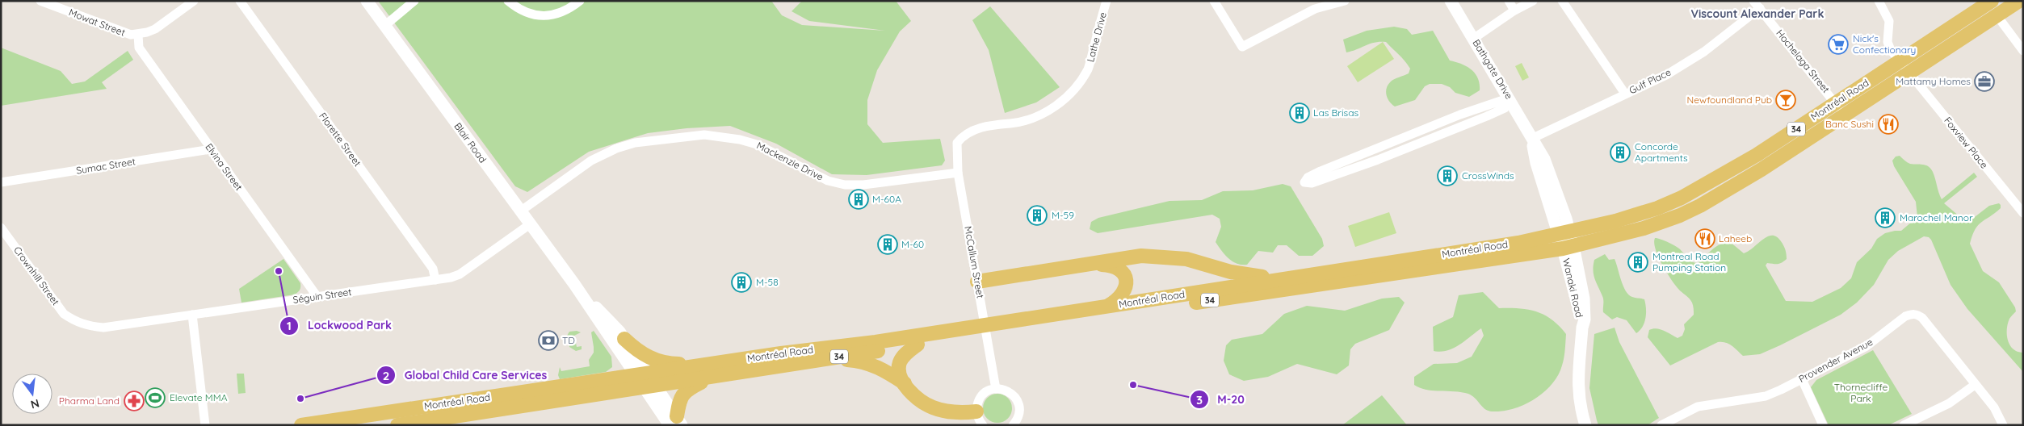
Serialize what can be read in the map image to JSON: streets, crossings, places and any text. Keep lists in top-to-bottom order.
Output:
{
  "streets": {
    "main road": [
      "Bathgate Drive",
      "Montréal Road",
      "34",
      "Blair Road",
      "Wanaki Road"
    ],
    "street": [
      "Mowat Street",
      "Lathe Drive",
      "Hochelaga Street",
      "Gulf Place",
      "Florette Street",
      "Foxview Place",
      "Mackenzie Drive",
      "Sumac Street",
      "Elvina Street",
      "McCallum Street",
      "Crownhill Street",
      "Séguin Street",
      "Provender Avenue"
    ]
  },
  "crossings": [
    ["Mowat Street", "Elvina Street"],
    ["Lathe Drive", "McCallum Street"],
    ["Hochelaga Street", "Gulf Place"],
    ["Hochelaga Street", "Montréal Road"],
    ["Bathgate Drive", "Gulf Place"],
    ["Bathgate Drive", "Montréal Road"],
    ["Bathgate Drive", "Wanaki Road"],
    ["Montréal Road", "Blair Road"],
    ["Montréal Road", "Foxview Place"],
    ["Montréal Road", "Wanaki Road"],
    ["Florette Street", "Séguin Street"],
    ["Blair Road", "Mackenzie Drive"],
    ["Blair Road", "Séguin Street"],
    ["Mackenzie Drive", "McCallum Street"],
    ["Sumac Street", "Elvina Street"],
    ["Elvina Street", "Séguin Street"],
    ["Crownhill Street", "Séguin Street"]
  ],
  "districts": ["Viscount Alexander Park"],
  "parks": ["Thornecliffe Park"],
  "places": {
    "supermarket": ["Nick's Confectionary"],
    "office": ["Mattamy Homes"],
    "bar": ["Newfoundland Pub"],
    "building": [
      "Las Brisas",
      "Concorde Apartments",
      "CrossWinds",
      "M-60A",
      "M-59",
      "Marochel Manor",
      "M-60",
      "Montreal Road Pumping Station",
      "M-58"
    ],
    "restaurant": ["Banc Sushi", "Laheeb"],
    "other": ["Lockwood Park", "M-20", "Global Child Care Services"],
    "bank": ["TD"],
    "sports": ["Elevate MMA"],
    "pharmacy": ["Pharma Land"]
  },
  "north": "bottom"
}
